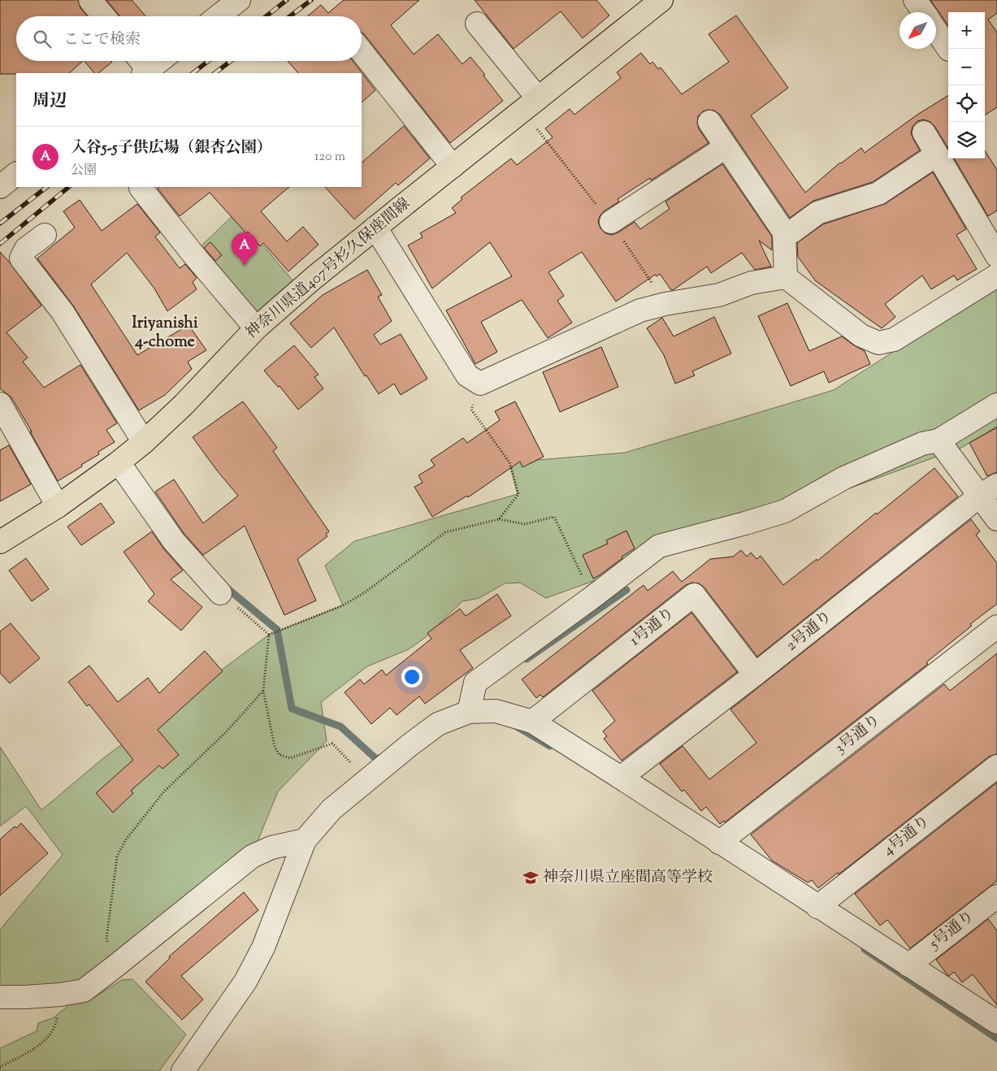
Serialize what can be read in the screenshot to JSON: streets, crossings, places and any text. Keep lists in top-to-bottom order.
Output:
{
  "streets": {
    "main road": ["神奈川県道407号杉久保座間線"],
    "street": [
      "1号通り",
      "2号通り",
      "3号通り",
      "4号通り",
      "5号通り"
    ]
  },
  "crossings": [
    ["1号通り", "2号通り"]
  ],
  "districts": ["Iriyanishi 4-chome"],
  "places": {
    "school or university": ["神奈川県立座間高等学校"]
  },
  "north": "bottom left",
  "page": {
    "map_buttons": ["+", "−"],
    "search": "ここで検索",
    "heading": "周辺",
    "list": [
      {
        "mark": "A",
        "name": "入谷5-5子供広場（銀杏公園）",
        "note": "公園",
        "value": "120 m"
      }
    ],
    "pins": "A"
  }
}
